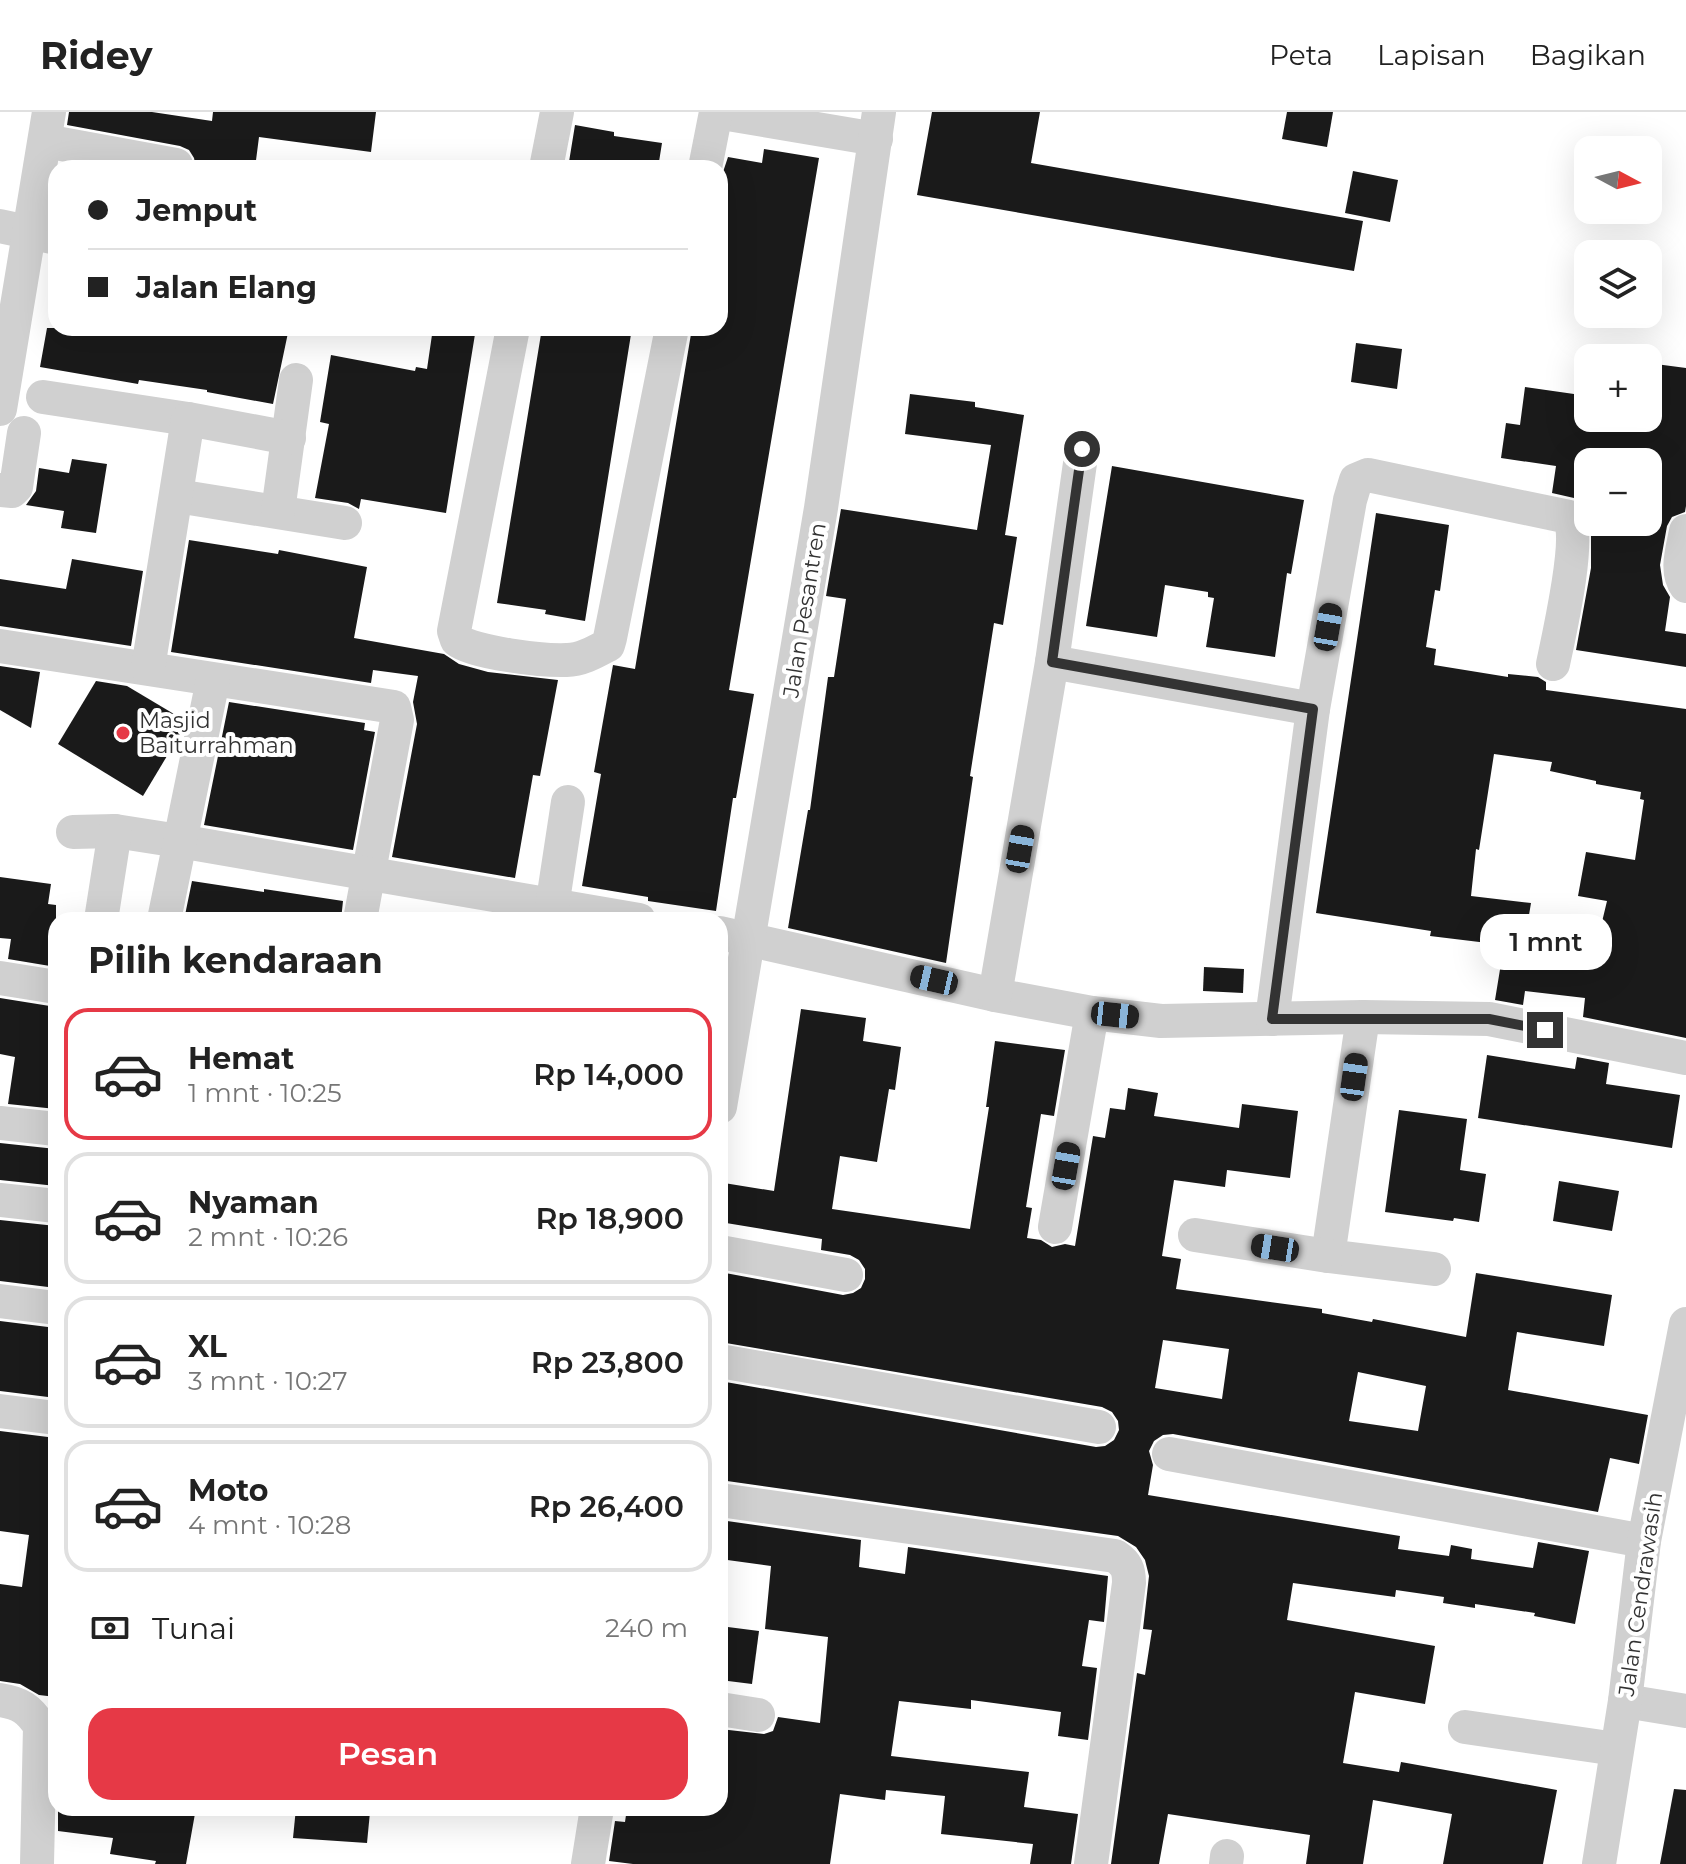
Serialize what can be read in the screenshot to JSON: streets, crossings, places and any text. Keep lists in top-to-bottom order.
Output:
{
  "streets": {
    "street": ["Jalan Pesantren", "Jalan Cendrawasih"]
  },
  "places": ["Masjid Baiturrahman"],
  "north": "right",
  "page": {
    "header": "Ridey",
    "nav": ["Peta", "Lapisan", "Bagikan"],
    "map_buttons": ["+", "−"],
    "banner": ["Jemput", "Jalan Elang"],
    "heading": "Pilih kendaraan",
    "bubble": "1 mnt",
    "list": [
      {
        "name": "Hemat",
        "note": "1 mnt · 10:25",
        "value": "Rp 14,000"
      },
      {
        "name": "Nyaman",
        "note": "2 mnt · 10:26",
        "value": "Rp 18,900"
      },
      {
        "name": "XL",
        "note": "3 mnt · 10:27",
        "value": "Rp 23,800"
      },
      {
        "name": "Moto",
        "note": "4 mnt · 10:28",
        "value": "Rp 26,400"
      }
    ],
    "pay": ["Tunai", "240 m"],
    "buttons": "Pesan"
  }
}
